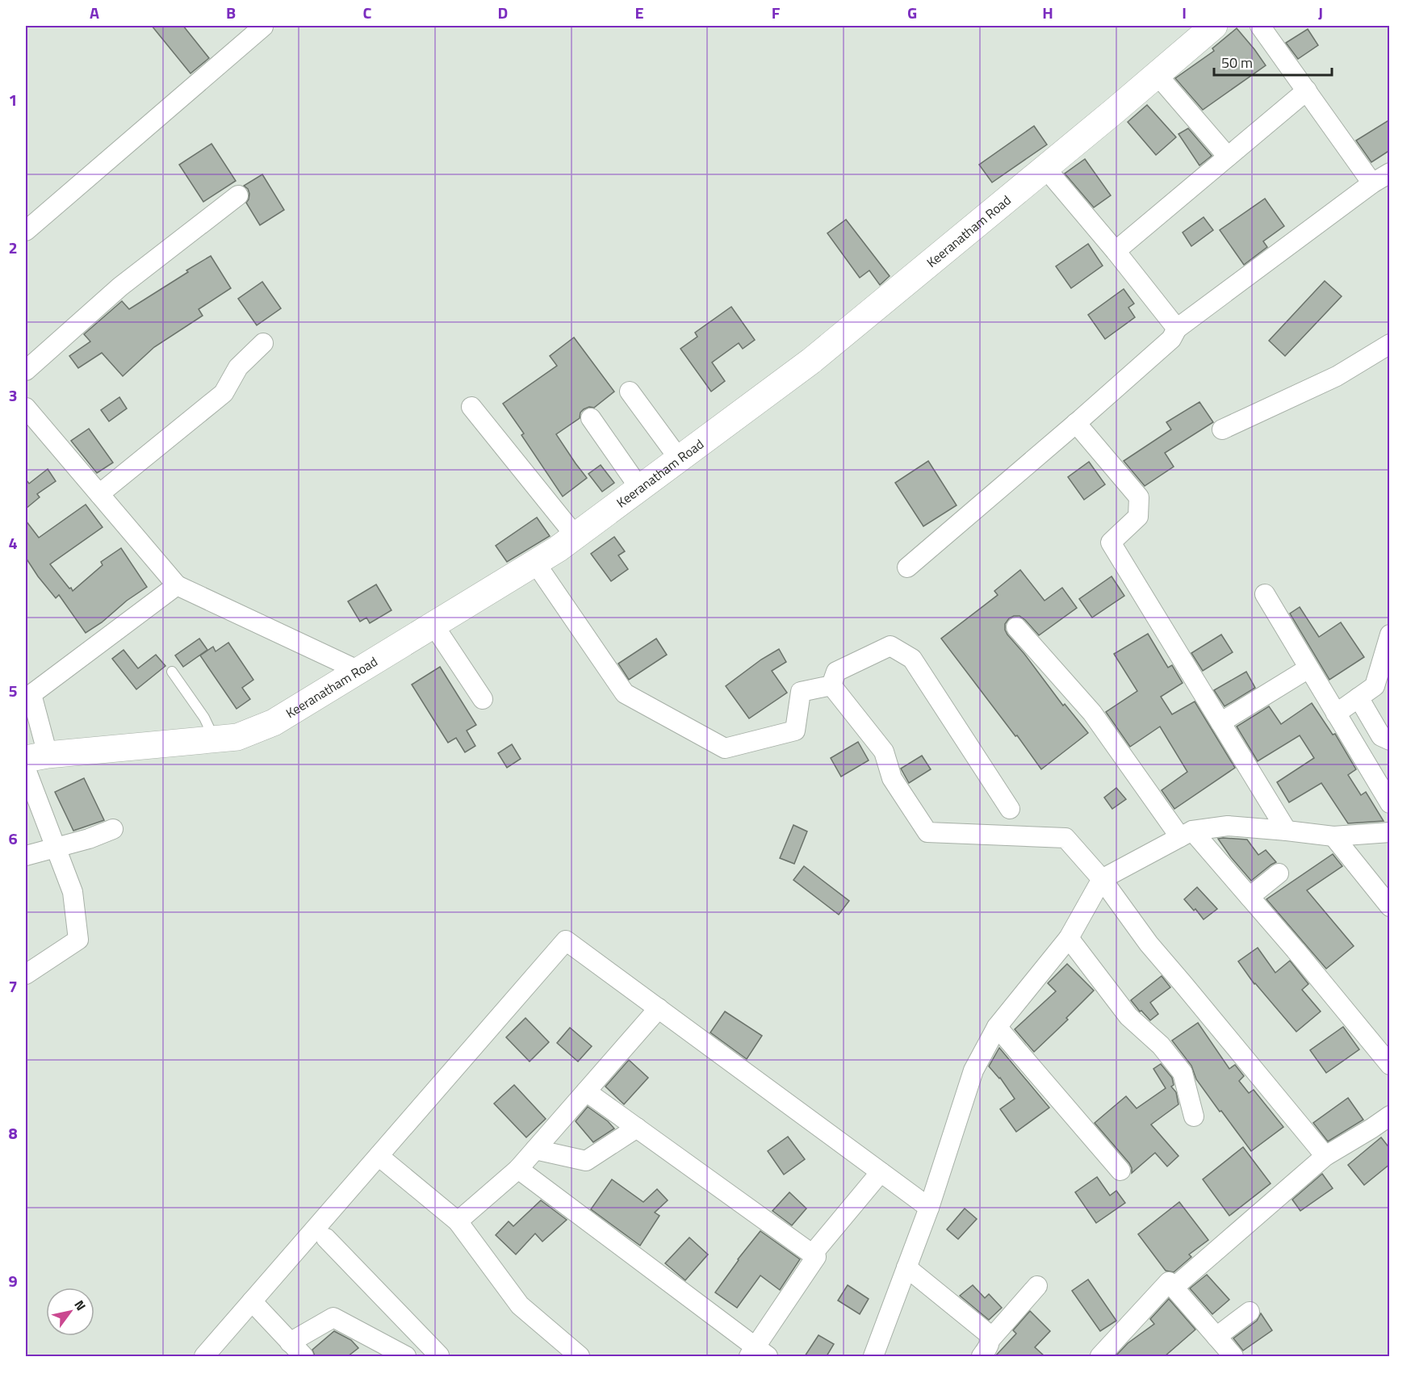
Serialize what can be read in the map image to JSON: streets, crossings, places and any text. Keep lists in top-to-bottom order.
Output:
{
  "streets": {
    "street": ["Keeranatham Road"]
  },
  "scale_bar": "50 m",
  "north": "top right",
  "grid": {
    "columns": [
      "A",
      "B",
      "C",
      "D",
      "E",
      "F",
      "G",
      "H",
      "I",
      "J"
    ],
    "rows": [
      "1",
      "2",
      "3",
      "4",
      "5",
      "6",
      "7",
      "8",
      "9"
    ]
  }
}
